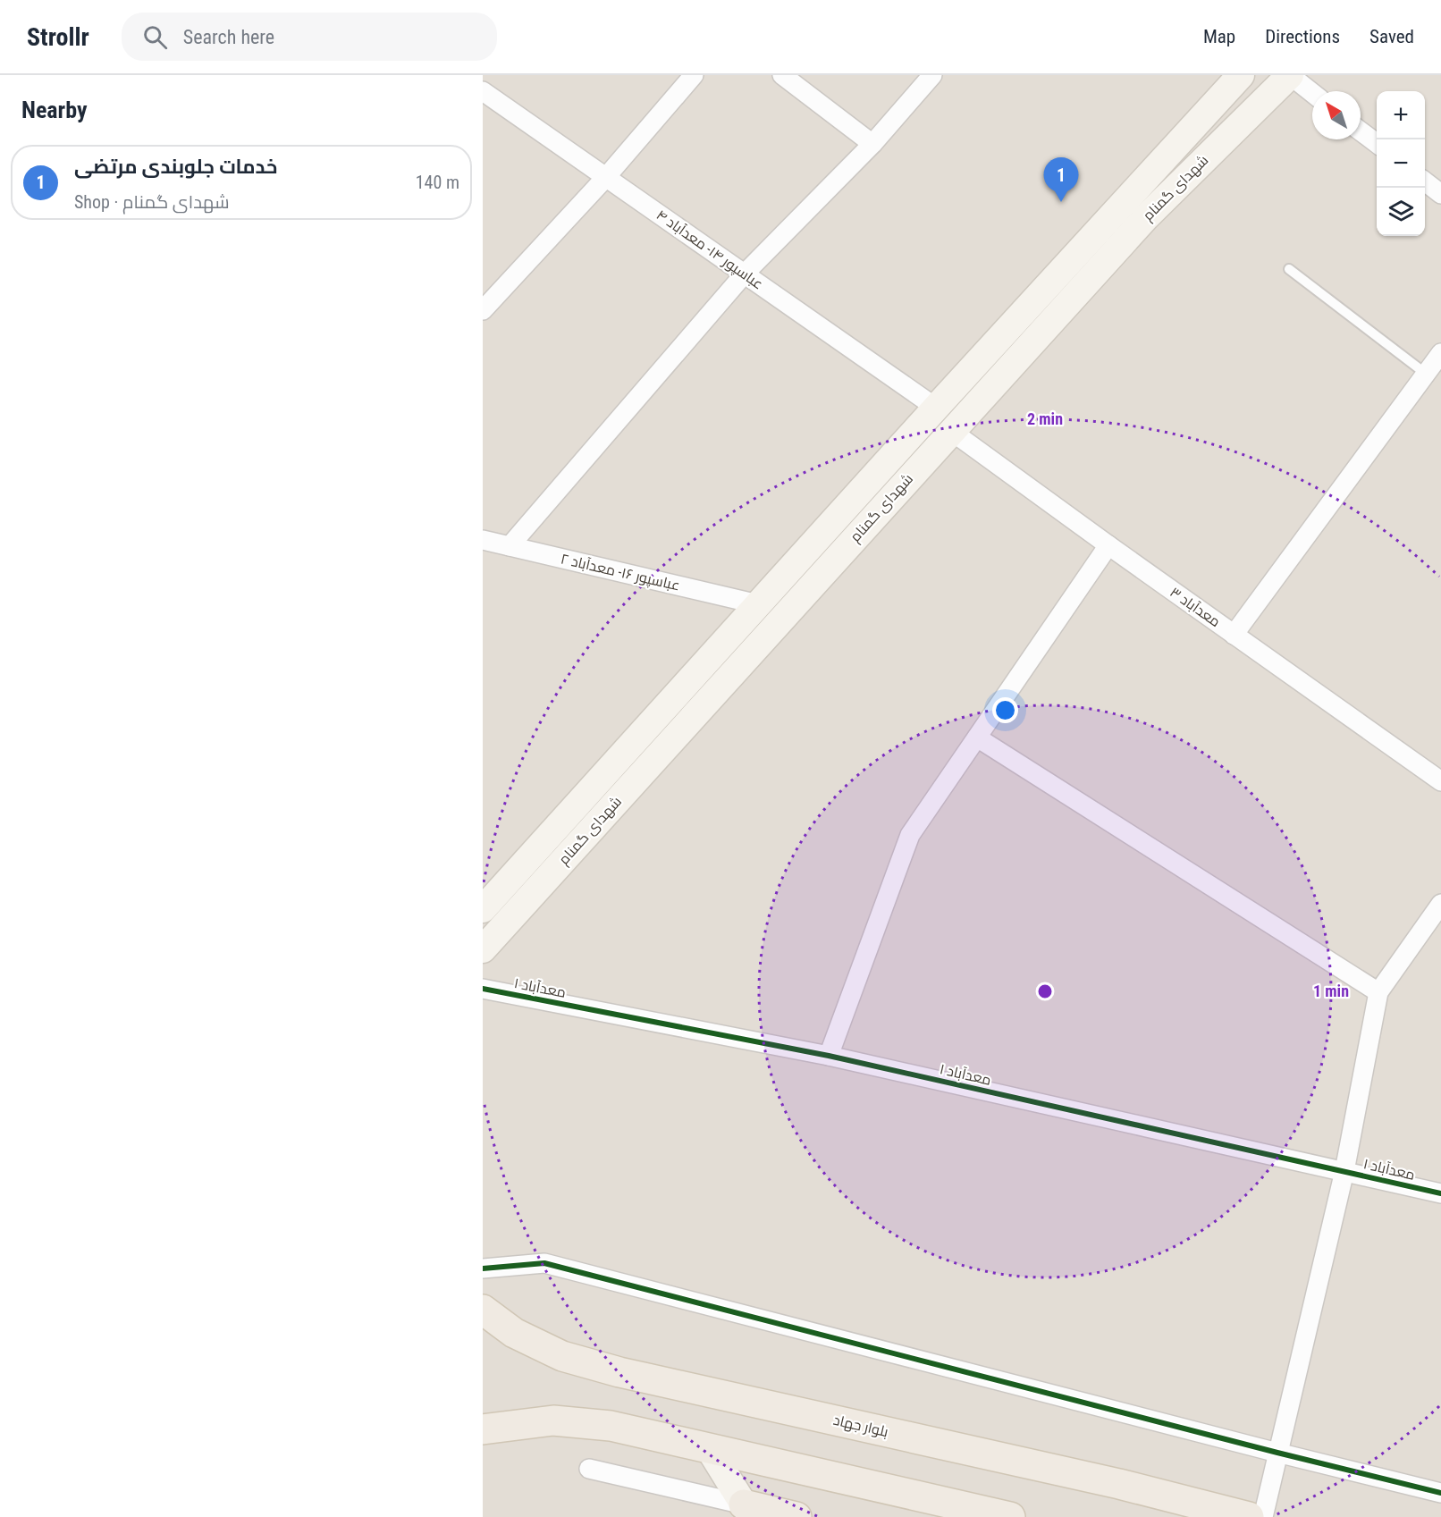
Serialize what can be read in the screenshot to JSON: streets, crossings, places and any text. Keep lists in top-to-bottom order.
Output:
{
  "streets": {
    "main road": ["شهدای گمنام", "بلوار جهاد"],
    "street": [
      "عباسپور ۱۴- معدآباد ۴",
      "عباسپور ۱۶- معدآباد ۲",
      "معدآباد ۳",
      "معدآباد ۱"
    ]
  },
  "crossings": [
    ["شهدای گمنام", "عباسپور ۱۴- معدآباد ۴"],
    ["شهدای گمنام", "عباسپور ۱۶- معدآباد ۲"],
    ["شهدای گمنام", "معدآباد ۳"]
  ],
  "north": "top left",
  "page": {
    "header": "Strollr",
    "search": "Search here",
    "nav": ["Map", "Directions", "Saved"],
    "heading": "Nearby",
    "map_buttons": ["+", "−"],
    "list": [
      {
        "mark": "1",
        "name": "خدمات جلوبندی مرتضی",
        "note": "Shop · شهدای گمنام",
        "value": "140 m"
      }
    ],
    "pins": "1"
  },
  "rings": ["2 min", "1 min"]
}
